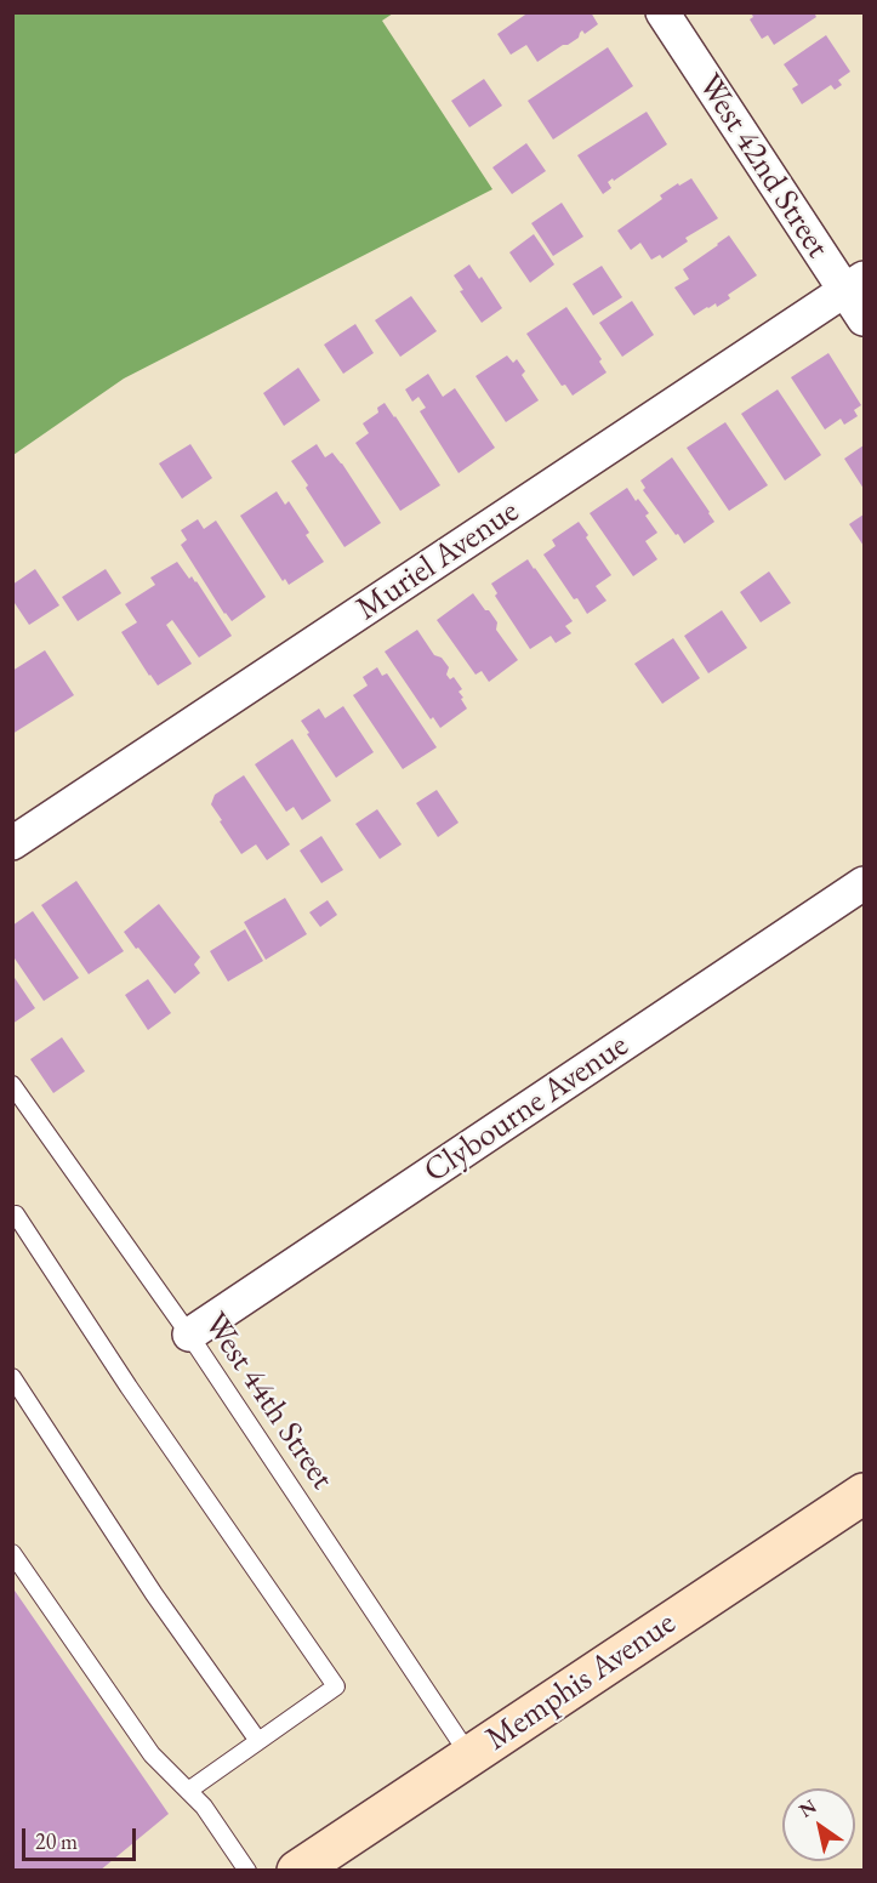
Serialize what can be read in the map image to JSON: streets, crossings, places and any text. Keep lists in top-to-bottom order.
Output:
{
  "streets": {
    "main road": ["Memphis Avenue"],
    "street": ["West 42nd Street", "Muriel Avenue", "Clybourne Avenue"],
    "lane": ["West 44th Street"]
  },
  "crossings": [
    ["West 42nd Street", "Muriel Avenue"],
    ["Clybourne Avenue", "West 44th Street"],
    ["West 44th Street", "Memphis Avenue"]
  ],
  "scale_bar": "20 m",
  "north": "top left"
}
